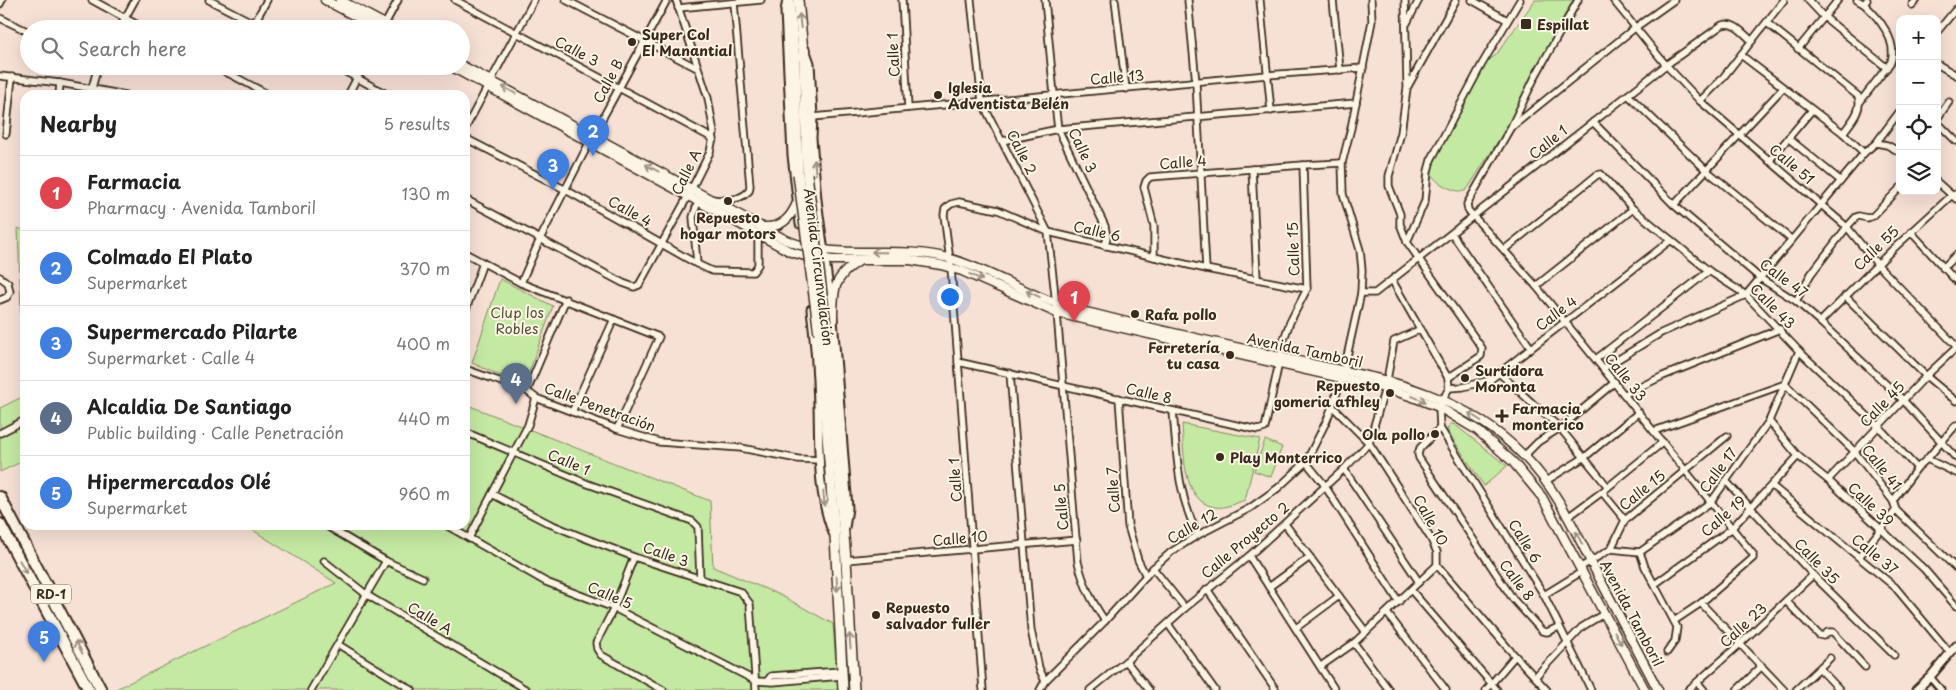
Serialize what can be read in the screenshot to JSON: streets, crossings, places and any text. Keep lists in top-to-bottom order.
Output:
{
  "streets": {
    "highway": ["RD-1"],
    "main road": ["Avenida Circunvalación", "Avenida Tamboril"],
    "street": [
      "Calle 3",
      "Calle 1",
      "Calle 13",
      "Calle B",
      "Calle 2",
      "Calle 4",
      "Calle 51",
      "Calle A",
      "Calle 6",
      "Calle 55",
      "Calle 15",
      "Calle 47",
      "Calle 43",
      "Calle 33",
      "Calle 8",
      "Calle 45",
      "Calle Penetración",
      "Calle 41",
      "Calle 17",
      "Calle 7",
      "Calle 39",
      "Calle 5",
      "Calle 19",
      "Calle 10",
      "Calle 12",
      "Calle Proyecto 2",
      "Calle 37",
      "Calle 35",
      "Calle 23"
    ]
  },
  "crossings": [
    ["Calle 3", "Calle 1"],
    ["Calle 3", "Calle 13"],
    ["Calle 3", "Calle B"],
    ["Calle 3", "Calle A"],
    ["Calle 3", "Calle 6"],
    ["Calle 3", "Calle 5"],
    ["Calle 1", "Calle 13"],
    ["Calle 1", "Calle 51"],
    ["Calle 1", "Calle 6"],
    ["Calle 1", "Calle 47"],
    ["Calle 1", "Avenida Tamboril"],
    ["Calle 1", "Calle 33"],
    ["Calle 1", "Calle 8"],
    ["Calle 1", "Calle 10"],
    ["Calle 1", "Calle 12"],
    ["Calle 13", "Calle 2"],
    ["Calle 13", "Avenida Circunvalación"],
    ["Calle 13", "Calle 12"],
    ["Calle B", "Calle 4"],
    ["Calle B", "Calle A"],
    ["Calle 2", "Calle 6"],
    ["Calle 2", "Avenida Tamboril"],
    ["Calle 2", "Calle 5"],
    ["Calle 4", "Calle A"],
    ["Calle 4", "Calle 6"],
    ["Calle 4", "Calle 15"],
    ["Calle 4", "Calle 43"],
    ["Calle 4", "Avenida Tamboril"],
    ["Calle 4", "Calle 33"],
    ["Calle 4", "Calle 12"],
    ["Calle 51", "Calle 55"],
    ["Calle 51", "Calle 45"],
    ["Calle 6", "Calle 15"],
    ["Calle 6", "Avenida Tamboril"],
    ["Calle 6", "Calle 8"],
    ["Calle 55", "Calle 47"],
    ["Calle 15", "Avenida Tamboril"],
    ["Calle 15", "Calle 33"],
    ["Calle 15", "Calle 8"],
    ["Avenida Circunvalación", "Avenida Tamboril"],
    ["Avenida Circunvalación", "Calle Penetración"],
    ["Avenida Circunvalación", "Calle 5"],
    ["Avenida Circunvalación", "Calle 10"],
    ["Calle 47", "Calle 45"],
    ["Calle 43", "Calle 33"],
    ["Calle 43", "Calle 45"],
    ["Calle 43", "Calle 17"],
    ["Avenida Tamboril", "Calle 8"],
    ["Avenida Tamboril", "Calle 5"],
    ["Avenida Tamboril", "Calle 12"],
    ["Avenida Tamboril", "Calle Proyecto 2"],
    ["Calle 33", "Calle 17"],
    ["Calle 33", "Calle 19"],
    ["Calle 8", "Calle 7"],
    ["Calle 8", "Calle 5"],
    ["Calle 45", "Calle 41"],
    ["Calle 45", "Calle 39"],
    ["Calle 41", "Calle 17"],
    ["Calle 17", "Calle 39"],
    ["Calle 17", "Calle 35"],
    ["Calle 7", "Calle 12"],
    ["Calle 39", "Calle 19"],
    ["Calle 5", "Calle 10"],
    ["Calle 5", "Calle 12"],
    ["Calle 19", "Calle 37"],
    ["Calle 19", "Calle 35"],
    ["Calle 10", "Calle 12"],
    ["Calle 10", "Calle Proyecto 2"],
    ["Calle 35", "Calle 23"]
  ],
  "parks": ["Clup los Robles"],
  "places": {
    "transit": ["Espillat"],
    "other": [
      "Super Col El Manantial",
      "Iglesia Adventista Belén",
      "Repuesto hogar motors",
      "Rafa pollo",
      "Ferretería tu casa",
      "Surtidora Moronta",
      "Repuesto gomeria afhley",
      "Ola pollo",
      "Play Monterrico",
      "Repuesto salvador fuller"
    ],
    "health": ["Farmacia monterico"]
  },
  "page": {
    "map_buttons": ["+", "−"],
    "search": "Search here",
    "heading": ["Nearby", "5 results"],
    "pins": [
      "2",
      "3",
      "1",
      "4",
      "5"
    ],
    "list": [
      {
        "mark": "1",
        "name": "Farmacia",
        "note": "Pharmacy · Avenida Tamboril",
        "value": "130 m"
      },
      {
        "mark": "2",
        "name": "Colmado El Plato",
        "note": "Supermarket",
        "value": "370 m"
      },
      {
        "mark": "3",
        "name": "Supermercado Pilarte",
        "note": "Supermarket · Calle 4",
        "value": "400 m"
      },
      {
        "mark": "4",
        "name": "Alcaldia De Santiago",
        "note": "Public building · Calle Penetración",
        "value": "440 m"
      },
      {
        "mark": "5",
        "name": "Hipermercados Olé",
        "note": "Supermarket",
        "value": "960 m"
      }
    ]
  }
}
